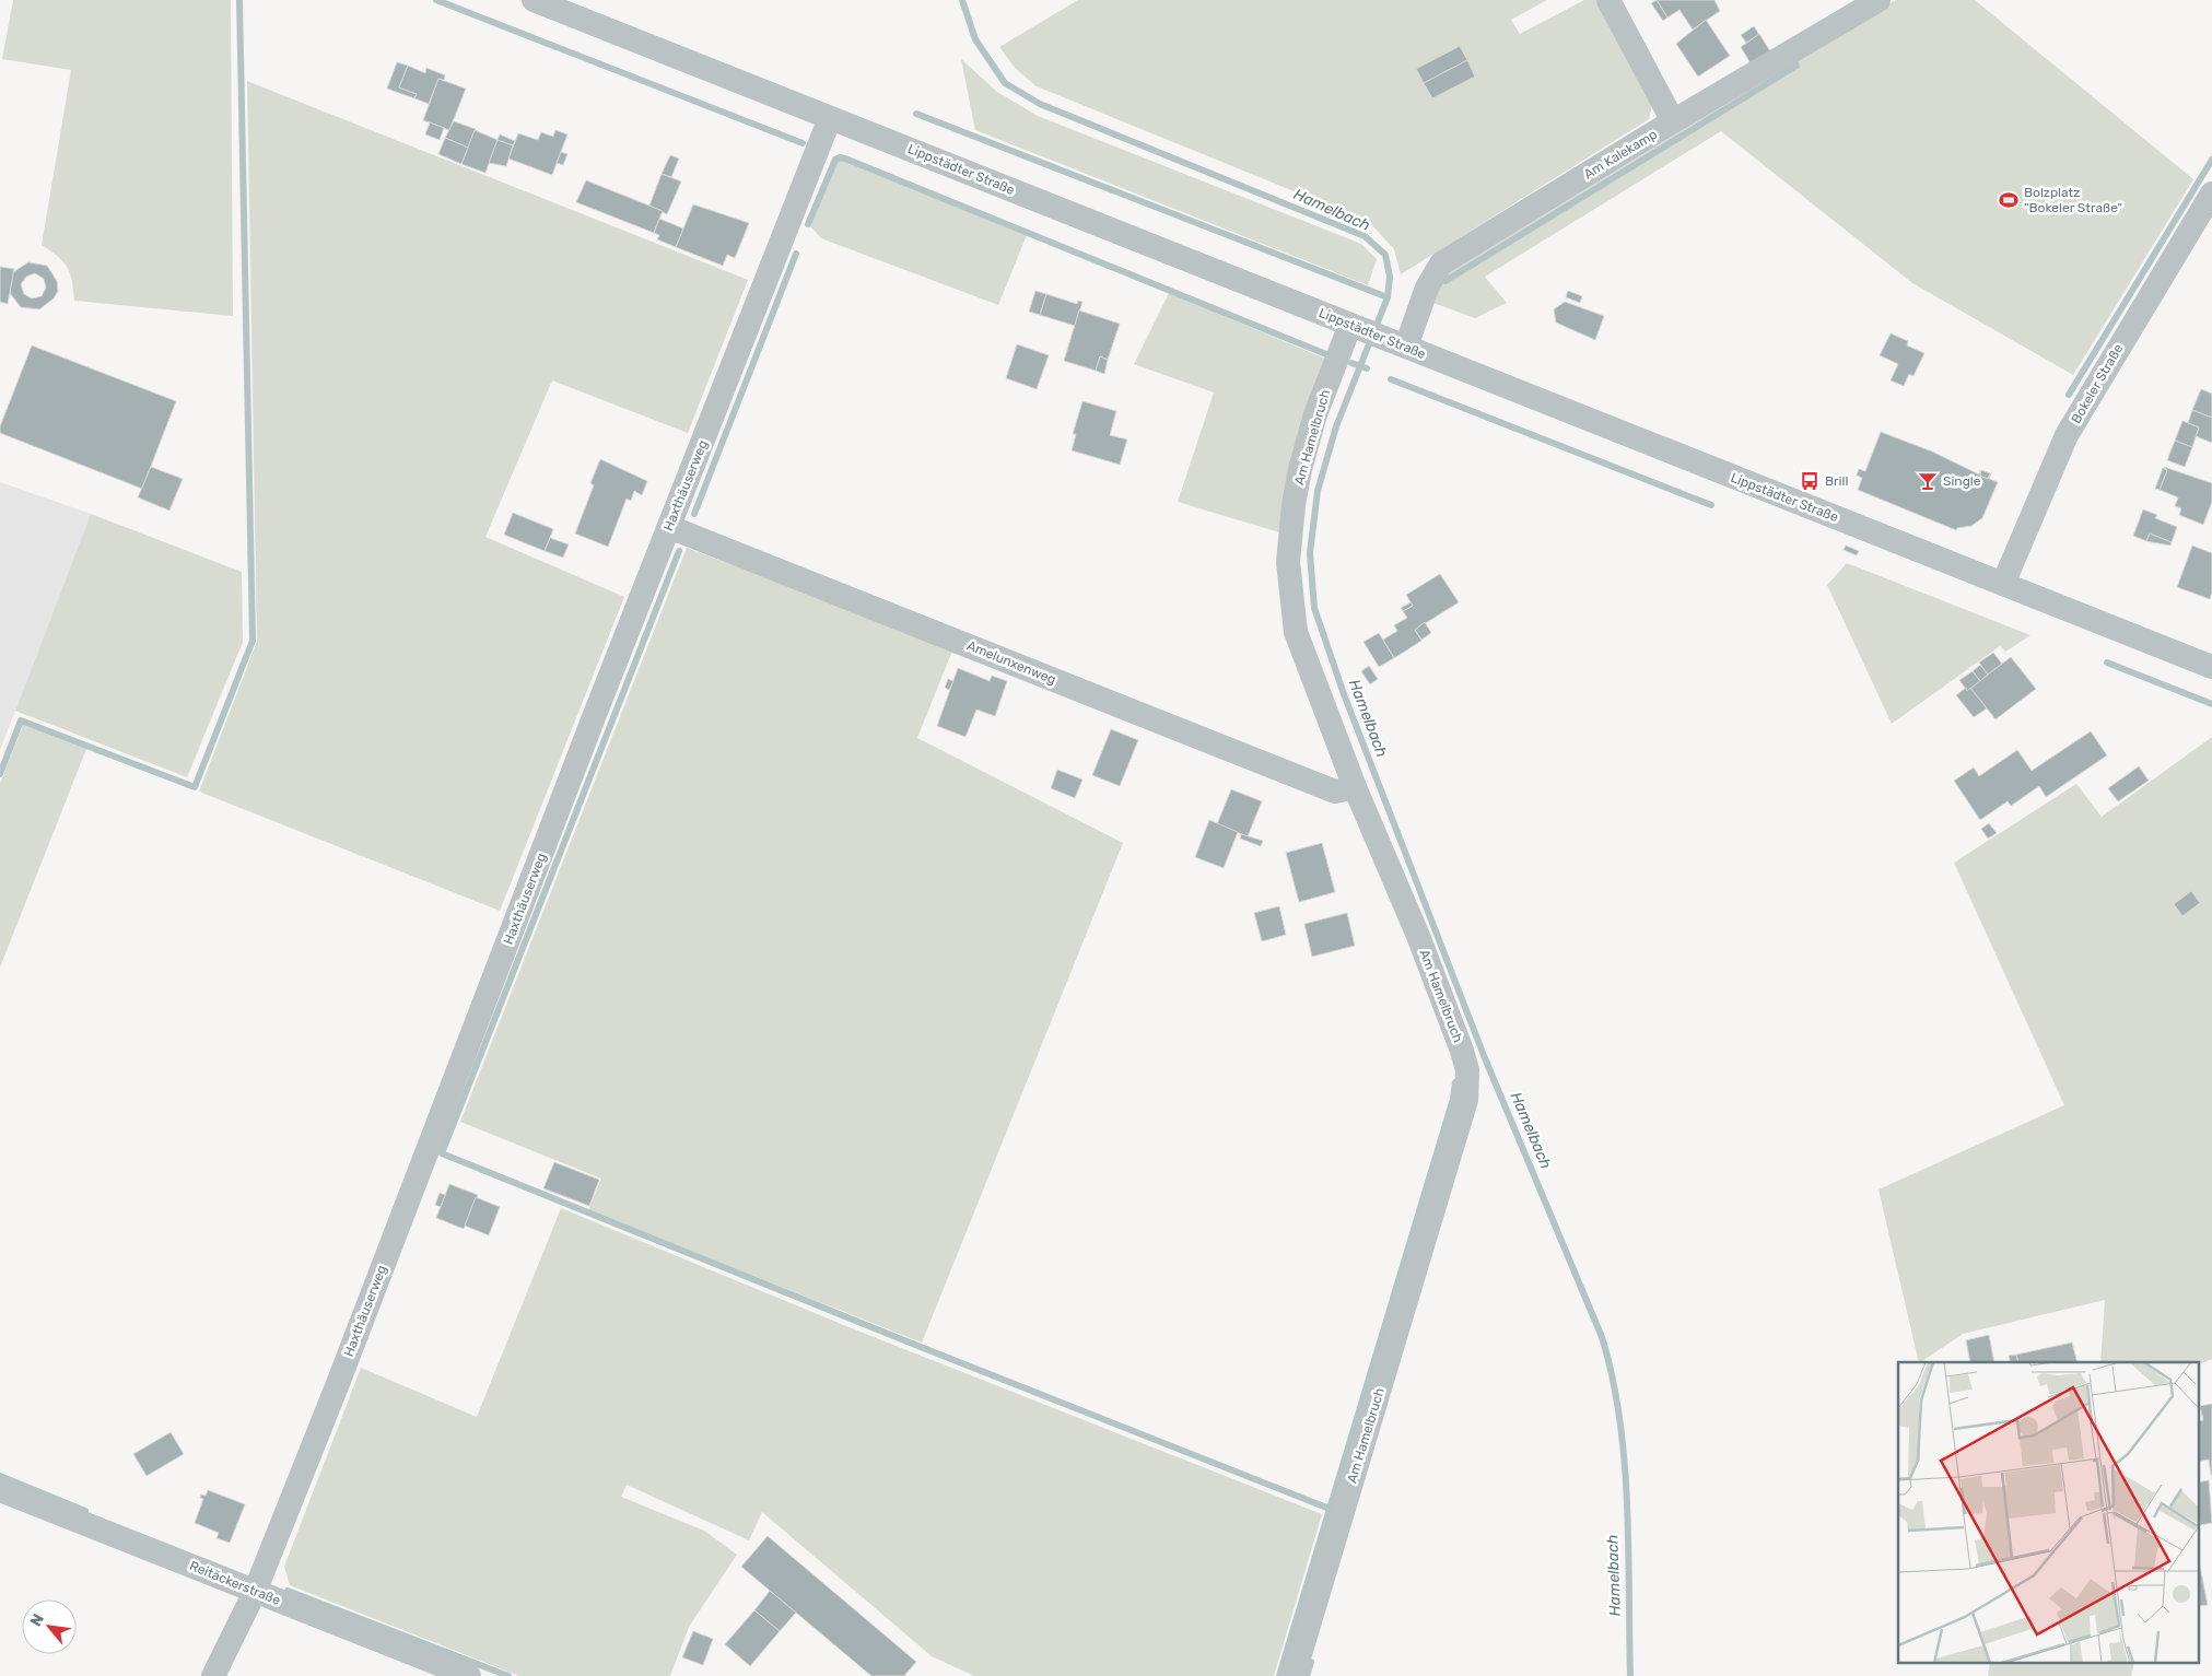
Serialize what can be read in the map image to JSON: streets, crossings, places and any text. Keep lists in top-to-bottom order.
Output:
{
  "streets": {
    "street": [
      "Am Kalekamp",
      "Lippstädter Straße",
      "Bokeler Straße",
      "Am Hamelbruch",
      "Haxthäuserweg",
      "Amelunxenweg",
      "Reitäckerstraße"
    ]
  },
  "crossings": [
    ["Am Kalekamp", "Lippstädter Straße"],
    ["Lippstädter Straße", "Bokeler Straße"],
    ["Lippstädter Straße", "Am Hamelbruch"],
    ["Lippstädter Straße", "Haxthäuserweg"],
    ["Am Hamelbruch", "Amelunxenweg"],
    ["Haxthäuserweg", "Amelunxenweg"],
    ["Haxthäuserweg", "Reitäckerstraße"]
  ],
  "water": ["Hamelbach"],
  "places": {
    "sports": ["Bolzplatz \"Bokeler Straße\""],
    "bus stop": ["Brill"],
    "bar": ["Single"]
  },
  "north": "top left"
}
